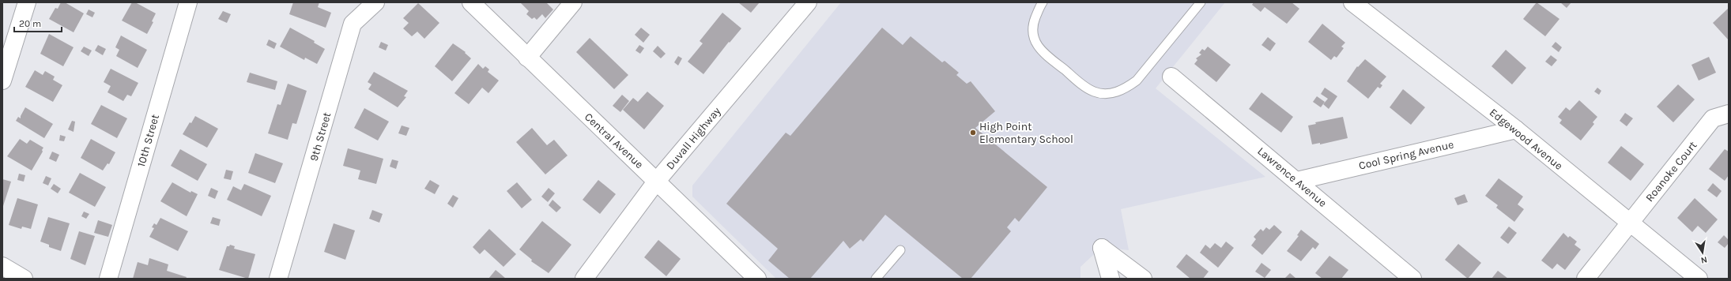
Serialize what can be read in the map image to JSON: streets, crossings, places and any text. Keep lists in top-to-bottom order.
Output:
{
  "streets": {
    "street": [
      "9th Street",
      "Duvall Highway",
      "Edgewood Avenue",
      "10th Street",
      "Central Avenue",
      "Cool Spring Avenue",
      "Roanoke Court",
      "Lawrence Avenue"
    ]
  },
  "crossings": [
    ["Duvall Highway", "Central Avenue"],
    ["Edgewood Avenue", "Cool Spring Avenue"],
    ["Edgewood Avenue", "Roanoke Court"],
    ["Cool Spring Avenue", "Lawrence Avenue"]
  ],
  "places": ["High Point Elementary School"],
  "scale_bar": "20 m",
  "north": "bottom"
}
